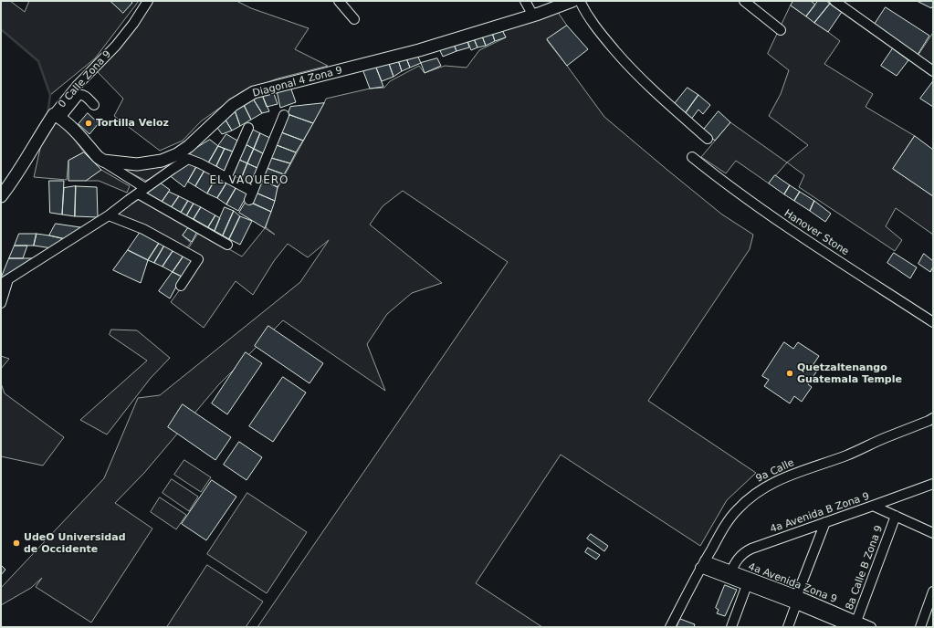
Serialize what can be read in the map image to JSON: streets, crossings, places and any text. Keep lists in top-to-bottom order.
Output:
{
  "streets": {
    "main road": ["0 Calle Zona 9", "Diagonal 4 Zona 9"],
    "street": [
      "Hanover Stone",
      "9a Calle",
      "4a Avenida B Zona 9",
      "8a Calle B Zona 9",
      "4a Avenida Zona 9"
    ]
  },
  "crossings": [
    ["9a Calle", "4a Avenida Zona 9"],
    ["4a Avenida B Zona 9", "4a Avenida Zona 9"],
    ["8a Calle B Zona 9", "4a Avenida Zona 9"]
  ],
  "districts": ["EL VAQUERO"],
  "places": ["Tortilla Veloz", "Quetzaltenango Guatemala Temple", "UdeO Universidad de Occidente"]
}
